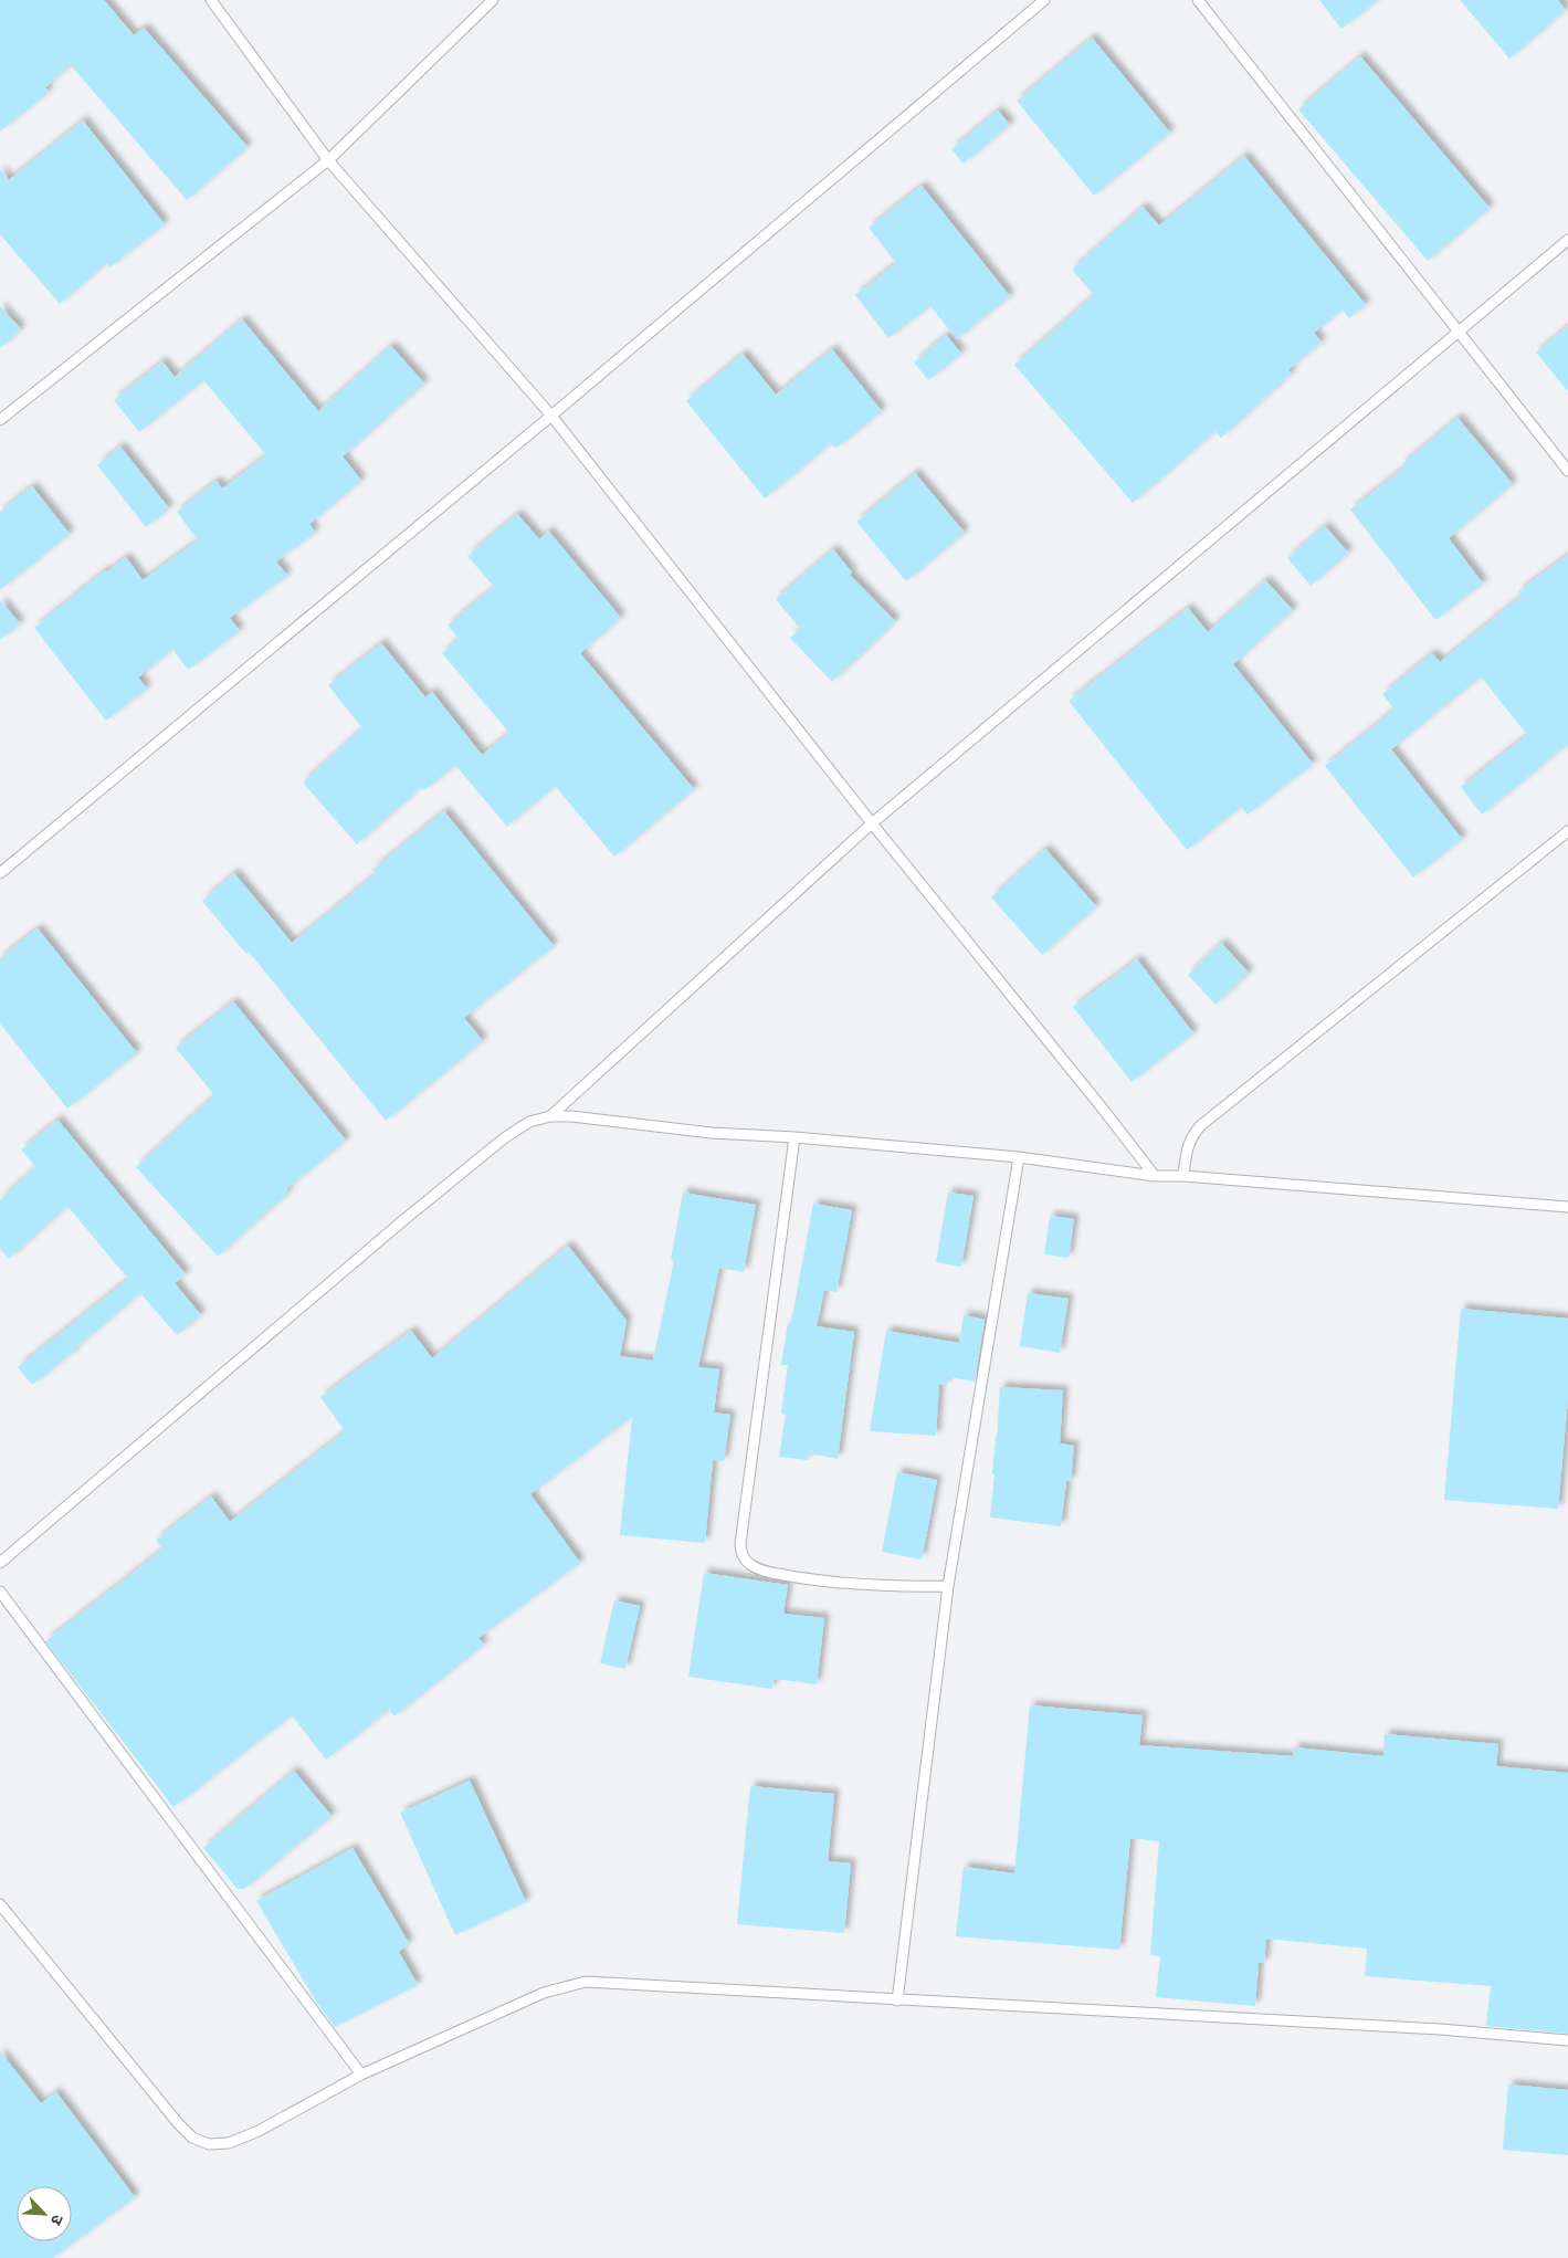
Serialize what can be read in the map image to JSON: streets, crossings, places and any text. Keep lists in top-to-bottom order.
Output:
{
  "north": "bottom right"
}
